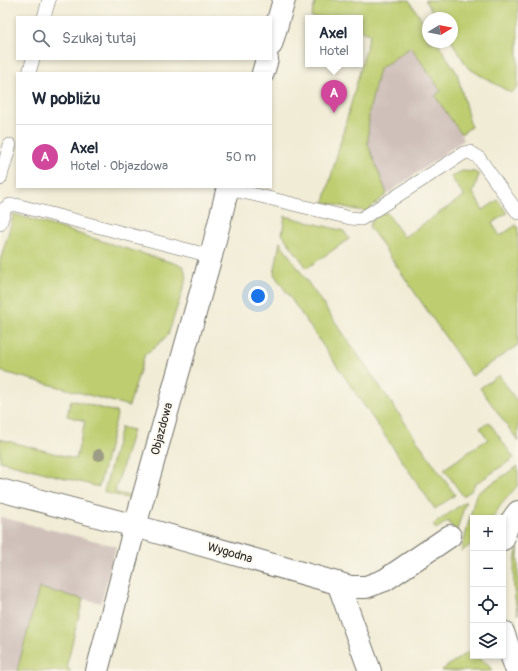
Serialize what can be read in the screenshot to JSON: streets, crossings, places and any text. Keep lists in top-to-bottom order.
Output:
{
  "streets": {
    "street": ["Objazdowa", "Wygodna"]
  },
  "crossings": [
    ["Objazdowa", "Wygodna"]
  ],
  "north": "right",
  "page": {
    "popup": ["Axel", "Hotel"],
    "search": "Szukaj tutaj",
    "heading": "W pobliżu",
    "pins": "A",
    "list": [
      {
        "mark": "A",
        "name": "Axel",
        "note": "Hotel · Objazdowa",
        "value": "50 m"
      }
    ],
    "map_buttons": ["+", "−"]
  }
}
